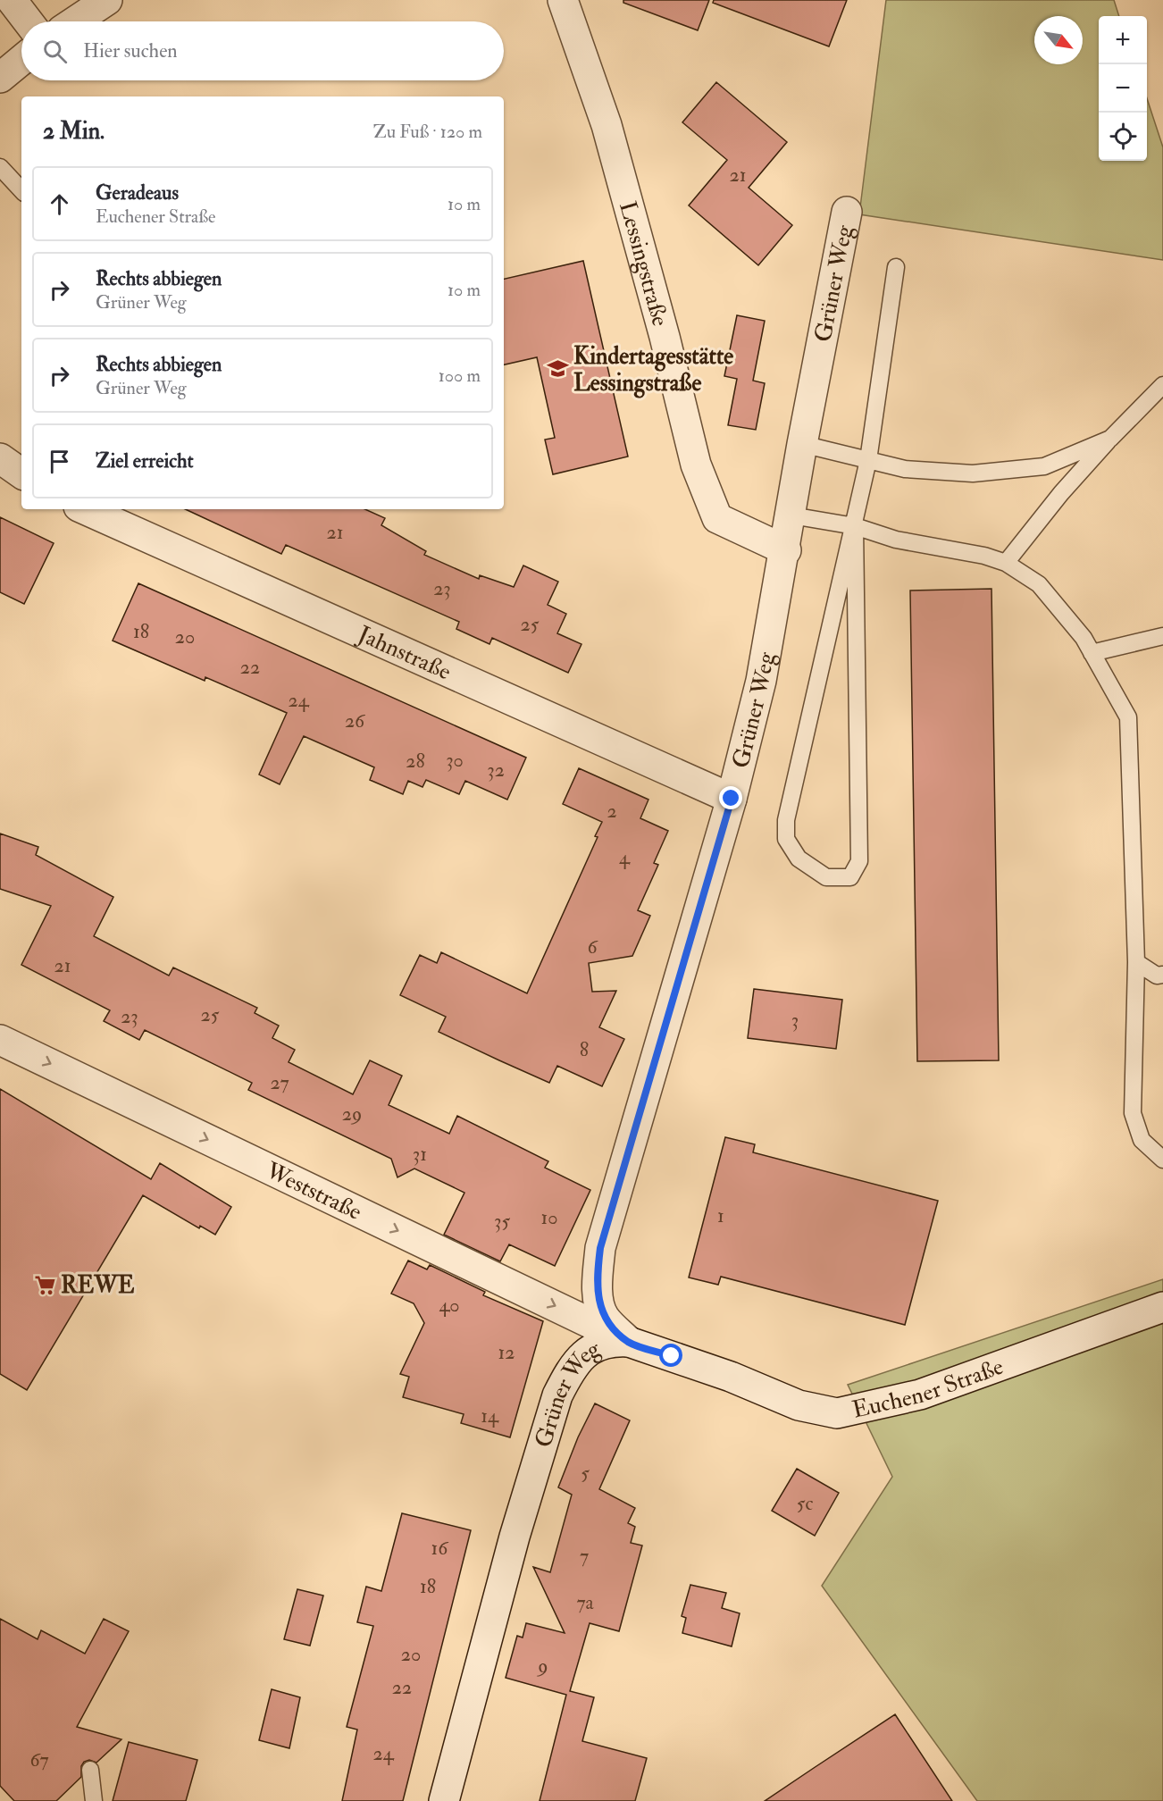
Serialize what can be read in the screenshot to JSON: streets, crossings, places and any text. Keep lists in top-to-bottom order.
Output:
{
  "streets": {
    "street": [
      "Lessingstraße",
      "Grüner Weg",
      "Jahnstraße",
      "Weststraße",
      "Euchener Straße"
    ]
  },
  "crossings": [
    ["Lessingstraße", "Grüner Weg"],
    ["Grüner Weg", "Jahnstraße"],
    ["Grüner Weg", "Weststraße"],
    ["Grüner Weg", "Euchener Straße"],
    ["Weststraße", "Euchener Straße"]
  ],
  "one_way": ["Weststraße"],
  "places": {
    "school or university": ["Kindertagesstätte Lessingstraße"],
    "supermarket": ["REWE"]
  },
  "house_numbers": [
    "21",
    "21",
    "23",
    "25",
    "18",
    "20",
    "22",
    "24",
    "26",
    "30",
    "28",
    "32",
    "2",
    "4",
    "6",
    "21",
    "25",
    "23",
    "3",
    "8",
    "27",
    "29",
    "31",
    "1",
    "10",
    "35",
    "40",
    "12",
    "14",
    "5",
    "5c",
    "16",
    "7",
    "18",
    "7a",
    "20",
    "9",
    "22",
    "24",
    "67"
  ],
  "north": "bottom right",
  "page": {
    "map_buttons": ["+", "−"],
    "search": "Hier suchen",
    "heading": ["2 Min.", "Zu Fuß · 120 m"],
    "list": [
      ["Geradeaus", "Euchener Straße", "10 m"],
      ["Rechts abbiegen", "Grüner Weg", "10 m"],
      ["Rechts abbiegen", "Grüner Weg", "100 m"],
      "Ziel erreicht"
    ]
  }
}
